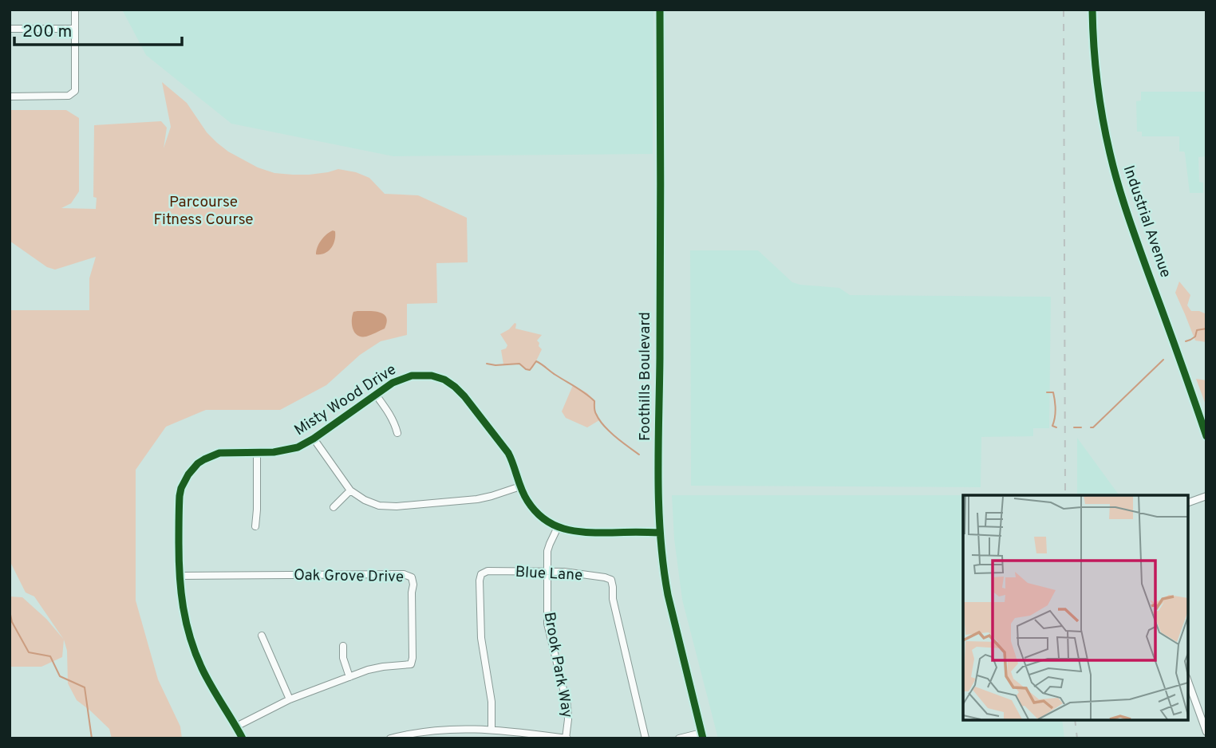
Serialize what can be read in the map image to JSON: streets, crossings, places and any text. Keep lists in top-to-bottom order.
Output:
{
  "streets": {
    "main road": ["Foothills Boulevard"],
    "street": [
      "Industrial Avenue",
      "Misty Wood Drive",
      "Blue Lane",
      "Oak Grove Drive",
      "Brook Park Way"
    ]
  },
  "crossings": [
    ["Foothills Boulevard", "Misty Wood Drive"],
    ["Misty Wood Drive", "Oak Grove Drive"],
    ["Misty Wood Drive", "Brook Park Way"],
    ["Blue Lane", "Brook Park Way"]
  ],
  "parks": ["Parcourse Fitness Course"],
  "scale_bar": "200 m"
}
